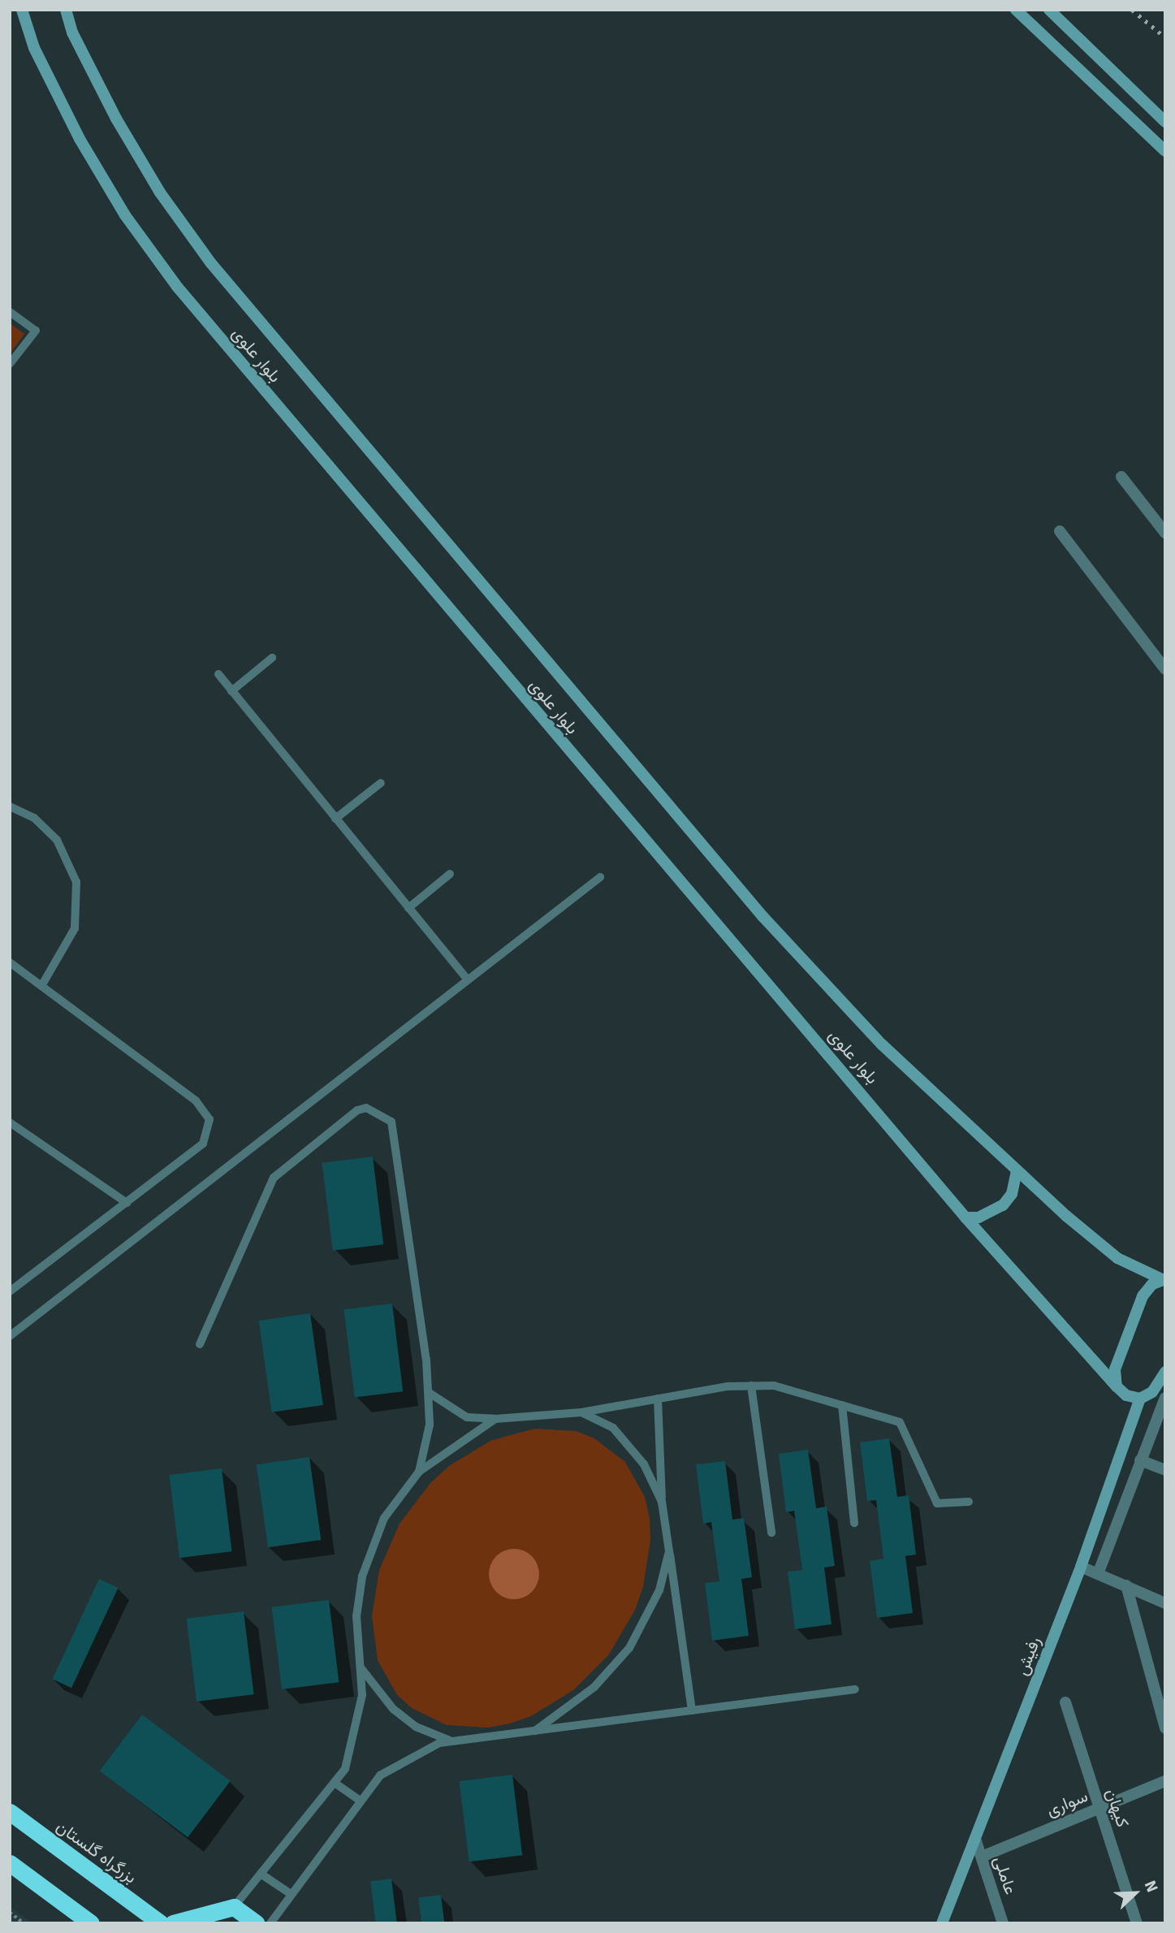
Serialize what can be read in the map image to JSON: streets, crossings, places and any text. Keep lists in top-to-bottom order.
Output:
{
  "streets": {
    "highway": ["بزرگراه گلستان"],
    "main road": ["بلوار علوی", "رفیش"],
    "street": ["سواری", "کیهان", "عاملی"]
  },
  "crossings": [
    ["رفیش", "عاملی"],
    ["سواری", "کیهان"],
    ["سواری", "عاملی"]
  ],
  "north": "top right"
}
